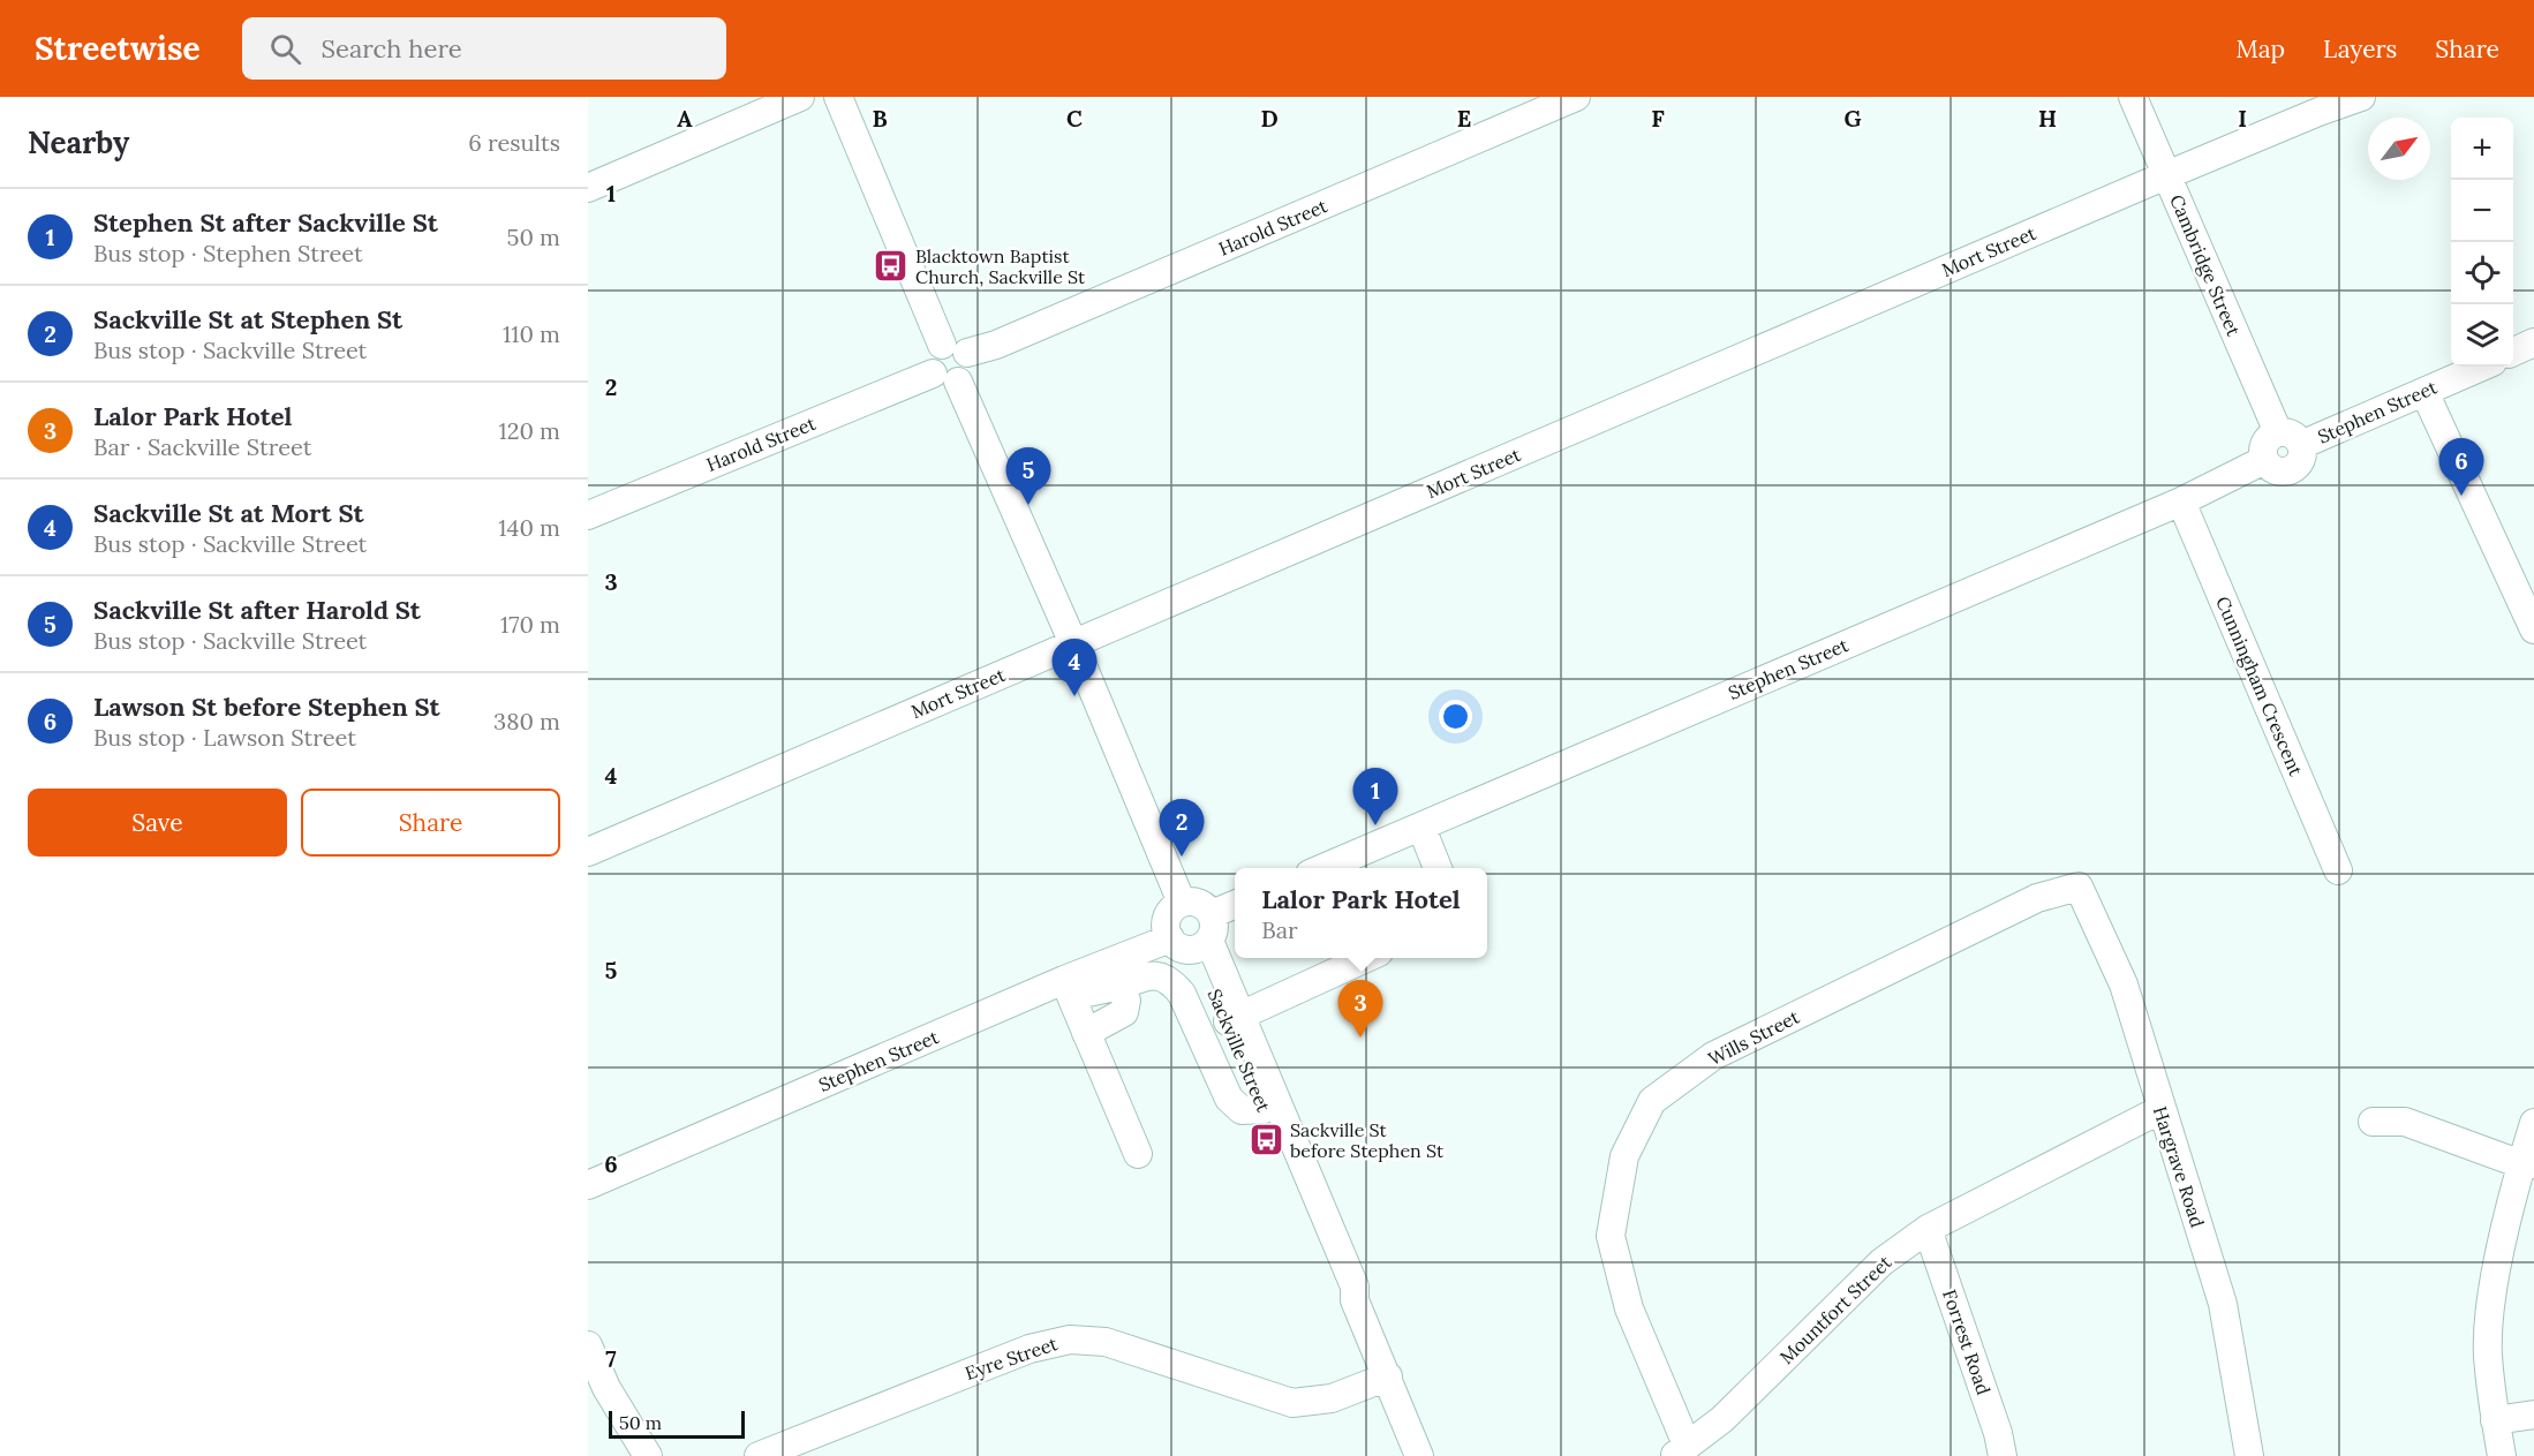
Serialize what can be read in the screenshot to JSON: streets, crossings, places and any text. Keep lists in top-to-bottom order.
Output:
{
  "streets": {
    "street": [
      "Harold Street",
      "Mort Street",
      "Cambridge Street",
      "Stephen Street",
      "Cunningham Crescent",
      "Wills Street",
      "Sackville Street",
      "Hargrave Road",
      "Mountfort Street",
      "Forrest Road",
      "Eyre Street"
    ]
  },
  "crossings": [
    ["Mort Street", "Cambridge Street"],
    ["Cambridge Street", "Stephen Street"],
    ["Stephen Street", "Cunningham Crescent"],
    ["Stephen Street", "Sackville Street"],
    ["Wills Street", "Hargrave Road"],
    ["Wills Street", "Mountfort Street"],
    ["Sackville Street", "Eyre Street"],
    ["Hargrave Road", "Mountfort Street"],
    ["Mountfort Street", "Forrest Road"]
  ],
  "places": {
    "bus stop": ["Blacktown Baptist Church, Sackville St", "Sackville St before Stephen St"]
  },
  "scale_bar": "50 m",
  "north": "top right",
  "page": {
    "header": "Streetwise",
    "search": "Search here",
    "nav": ["Map", "Layers", "Share"],
    "heading": ["Nearby", "6 results"],
    "map_buttons": ["+", "−"],
    "list": [
      {
        "mark": "1",
        "name": "Stephen St after Sackville St",
        "note": "Bus stop · Stephen Street",
        "value": "50 m"
      },
      {
        "mark": "2",
        "name": "Sackville St at Stephen St",
        "note": "Bus stop · Sackville Street",
        "value": "110 m"
      },
      {
        "mark": "3",
        "name": "Lalor Park Hotel",
        "note": "Bar · Sackville Street",
        "value": "120 m"
      },
      {
        "mark": "4",
        "name": "Sackville St at Mort St",
        "note": "Bus stop · Sackville Street",
        "value": "140 m"
      },
      {
        "mark": "5",
        "name": "Sackville St after Harold St",
        "note": "Bus stop · Sackville Street",
        "value": "170 m"
      },
      {
        "mark": "6",
        "name": "Lawson St before Stephen St",
        "note": "Bus stop · Lawson Street",
        "value": "380 m"
      }
    ],
    "pins": [
      "6",
      "5",
      "4",
      "1",
      "2",
      "3"
    ],
    "buttons": ["Save", "Share"],
    "popup": ["Lalor Park Hotel", "Bar"],
    "scale": "50 m"
  },
  "grid": {
    "columns": [
      "A",
      "B",
      "C",
      "D",
      "E",
      "F",
      "G",
      "H",
      "I"
    ],
    "rows": [
      "1",
      "2",
      "3",
      "4",
      "5",
      "6",
      "7"
    ]
  }
}
